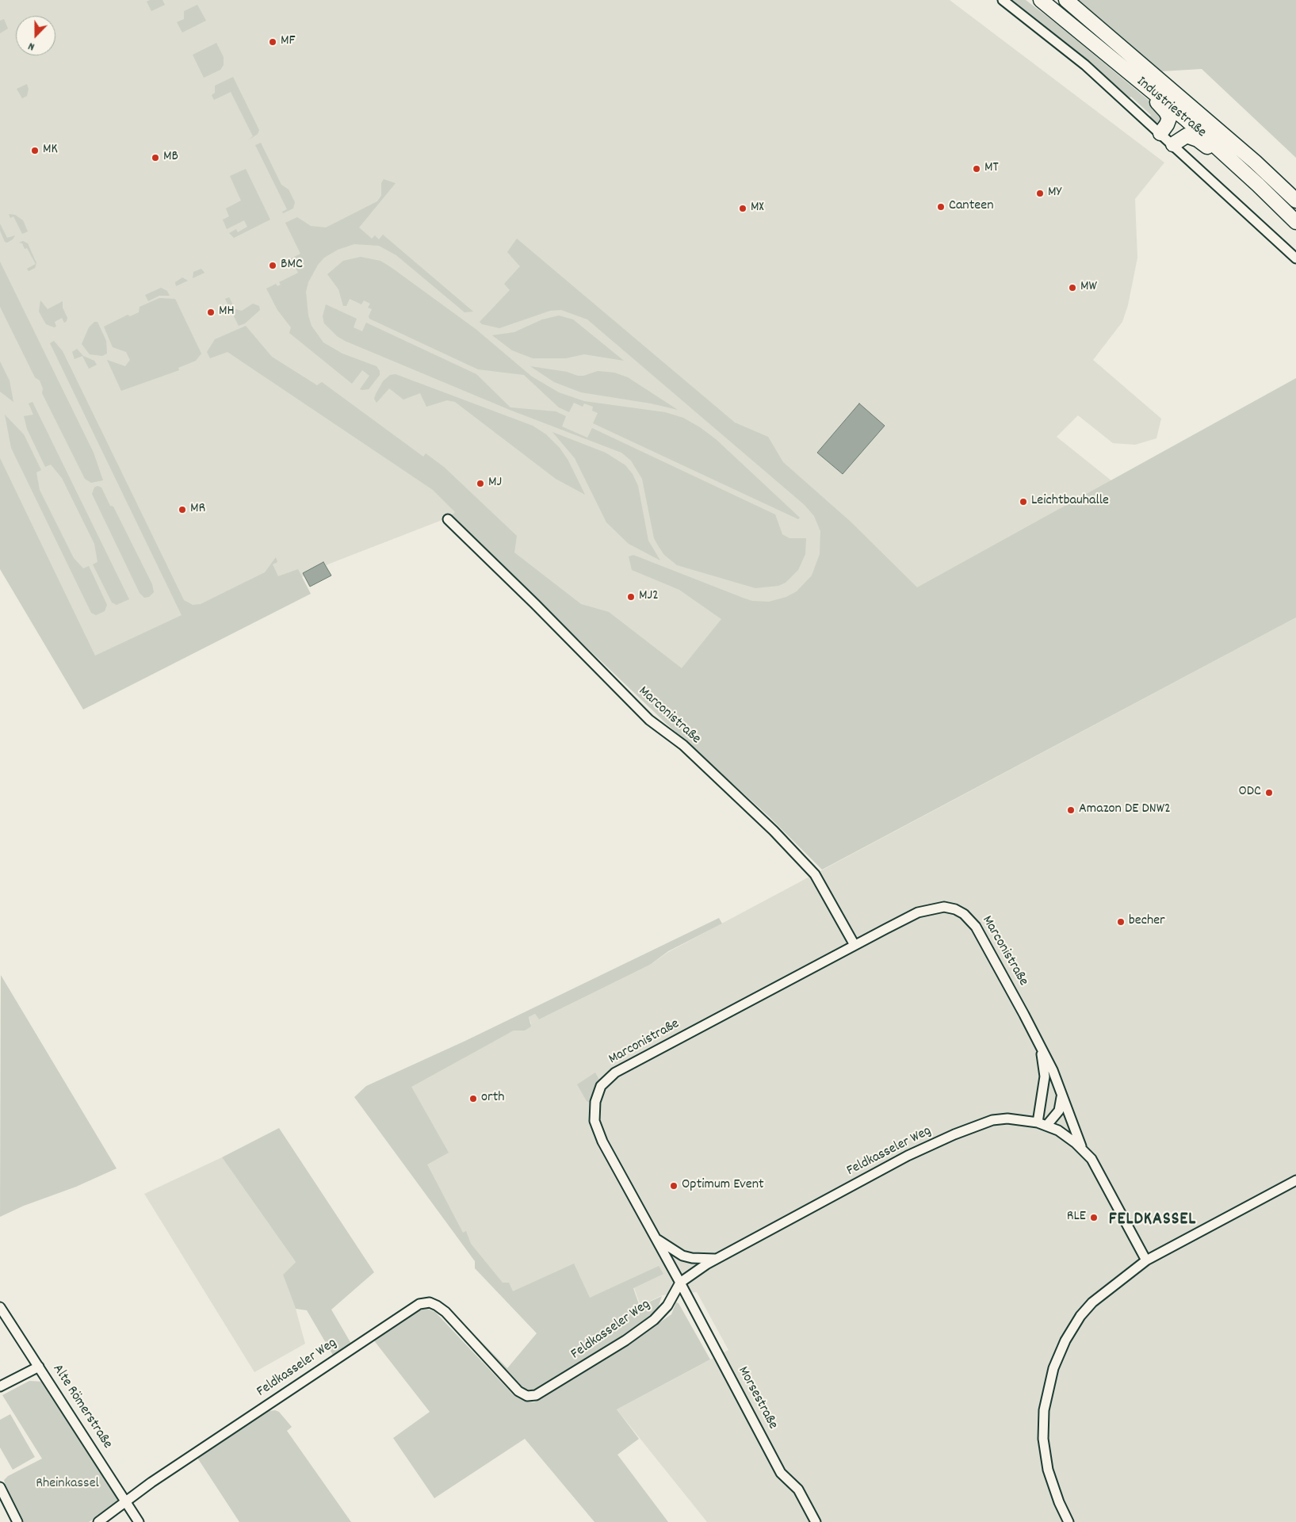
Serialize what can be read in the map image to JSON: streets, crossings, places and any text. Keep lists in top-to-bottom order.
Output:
{
  "streets": {
    "highway": ["Industriestraße"],
    "street": [
      "Marconistraße",
      "Feldkasseler Weg",
      "Morsestraße",
      "Alte Römerstraße"
    ]
  },
  "crossings": [
    ["Marconistraße", "Feldkasseler Weg"],
    ["Marconistraße", "Morsestraße"],
    ["Feldkasseler Weg", "Morsestraße"],
    ["Feldkasseler Weg", "Alte Römerstraße"]
  ],
  "districts": ["FELDKASSEL"],
  "parks": ["Rheinkassel"],
  "places": [
    "MF",
    "MK",
    "MB",
    "MT",
    "MY",
    "Canteen",
    "MX",
    "BMC",
    "MW",
    "MH",
    "MJ",
    "Leichtbauhalle",
    "MR",
    "MJ2",
    "ODC",
    "Amazon DE DNW2",
    "becher",
    "orth",
    "Optimum Event",
    "RLE"
  ],
  "north": "bottom"
}
